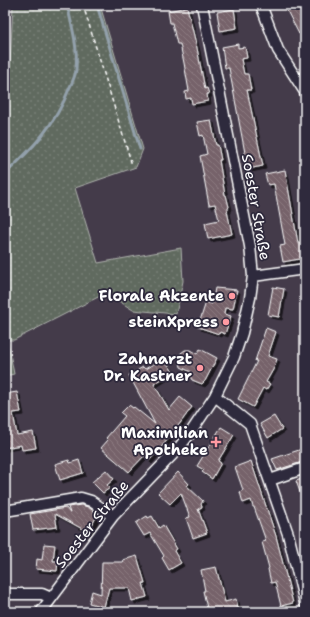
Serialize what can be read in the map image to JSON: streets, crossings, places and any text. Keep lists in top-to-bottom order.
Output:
{
  "streets": {
    "street": ["Soester Straße"]
  },
  "places": {
    "other": ["Florale Akzente", "steinXpress", "Zahnarzt Dr. Kastner"],
    "health": ["Maximilian Apotheke"]
  }
}
